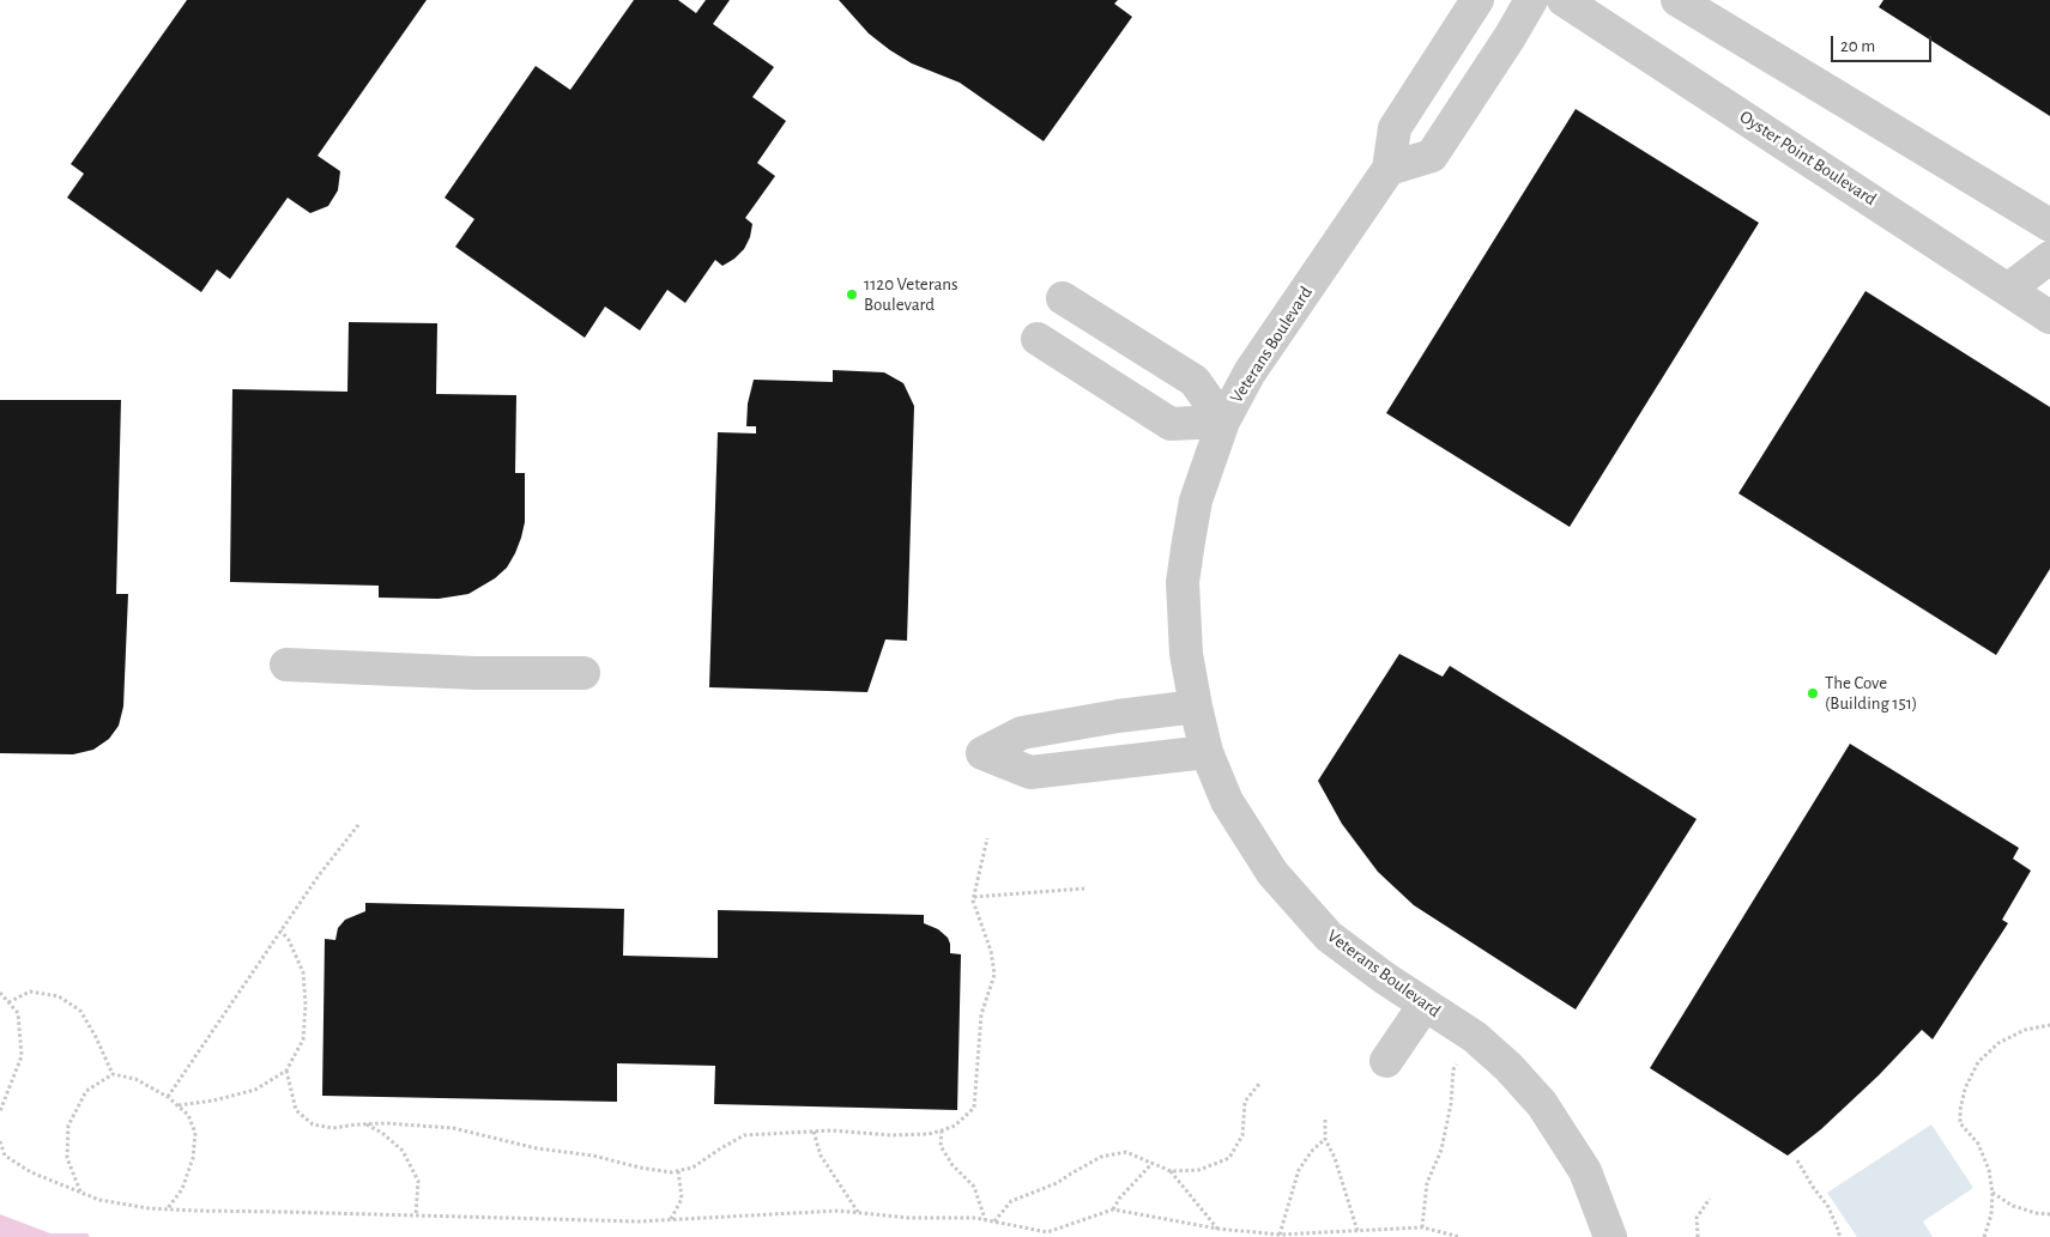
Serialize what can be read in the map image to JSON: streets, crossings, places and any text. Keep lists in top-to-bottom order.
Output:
{
  "streets": {
    "street": ["Oyster Point Boulevard", "Veterans Boulevard"]
  },
  "places": ["1120 Veterans Boulevard", "The Cove (Building 151)"],
  "scale_bar": "20 m"
}
